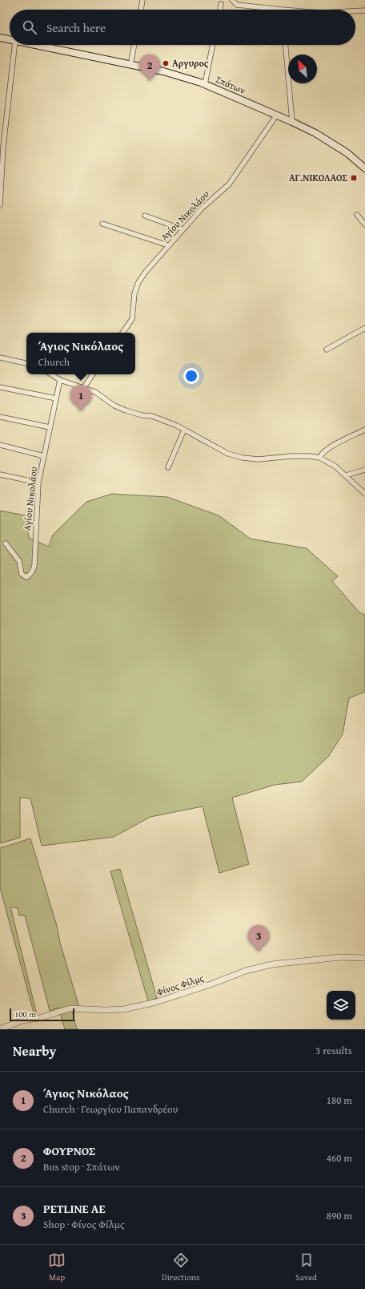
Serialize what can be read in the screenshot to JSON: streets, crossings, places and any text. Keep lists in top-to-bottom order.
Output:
{
  "streets": {
    "main road": ["Σπάτων"],
    "street": ["Αγίου Νικολάου", "Φίνος Φίλμς"]
  },
  "crossings": [
    ["Σπάτων", "Αγίου Νικολάου"]
  ],
  "places": {
    "other": ["Αργυρος"],
    "transit": ["ΑΓ.ΝΙΚΟΛΑΟΣ"]
  },
  "scale_bar": "100 m",
  "north": "top left",
  "page": {
    "search": "Search here",
    "pins": ["2", "1", "3"],
    "popup": ["Άγιος Νικόλαος", "Church"],
    "scale": "100 m",
    "heading": ["Nearby", "3 results"],
    "list": [
      {
        "mark": "1",
        "name": "Άγιος Νικόλαος",
        "note": "Church · Γεωργίου Παπανδρέου",
        "value": "180 m"
      },
      {
        "mark": "2",
        "name": "ΦΟΥΡΝΟΣ",
        "note": "Bus stop · Σπάτων",
        "value": "460 m"
      },
      {
        "mark": "3",
        "name": "PETLINE AE",
        "note": "Shop · Φίνος Φίλμς",
        "value": "890 m"
      }
    ],
    "nav": ["Map", "Directions", "Saved"]
  }
}
